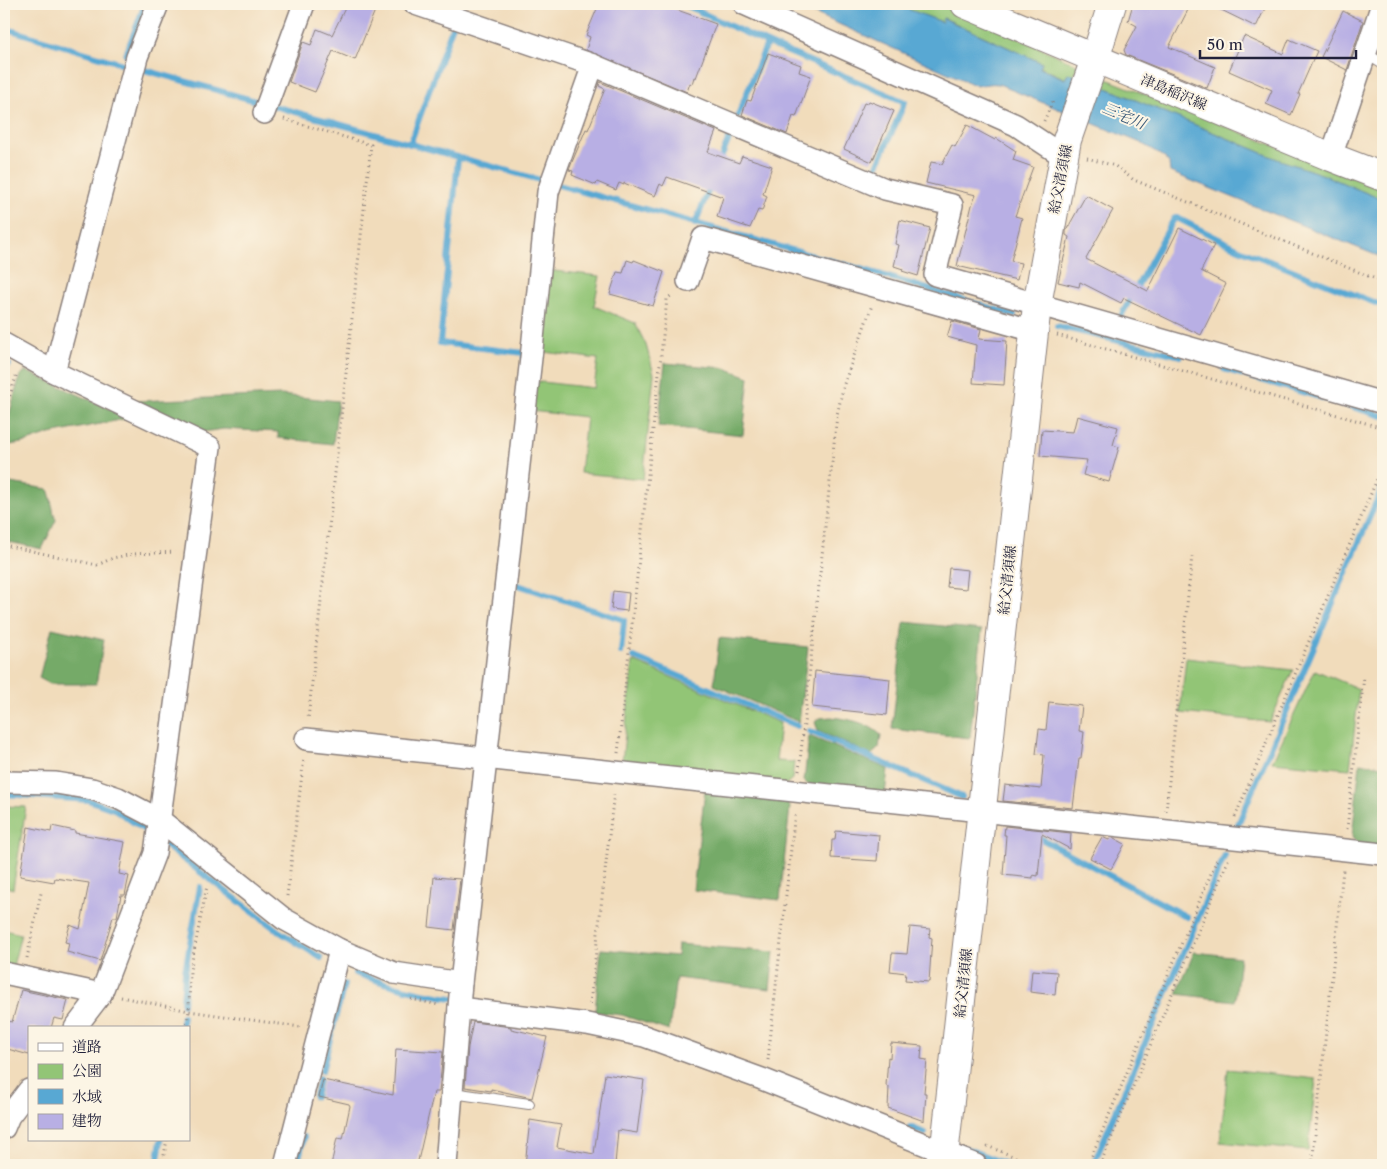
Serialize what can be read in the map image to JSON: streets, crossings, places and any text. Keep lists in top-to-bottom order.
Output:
{
  "streets": {
    "main road": ["津島稲沢線", "給父清須線"]
  },
  "crossings": [
    ["津島稲沢線", "給父清須線"]
  ],
  "water": ["三宅川"],
  "legend": [
    "道路",
    "公園",
    "水域",
    "建物"
  ],
  "scale_bar": "50 m"
}
